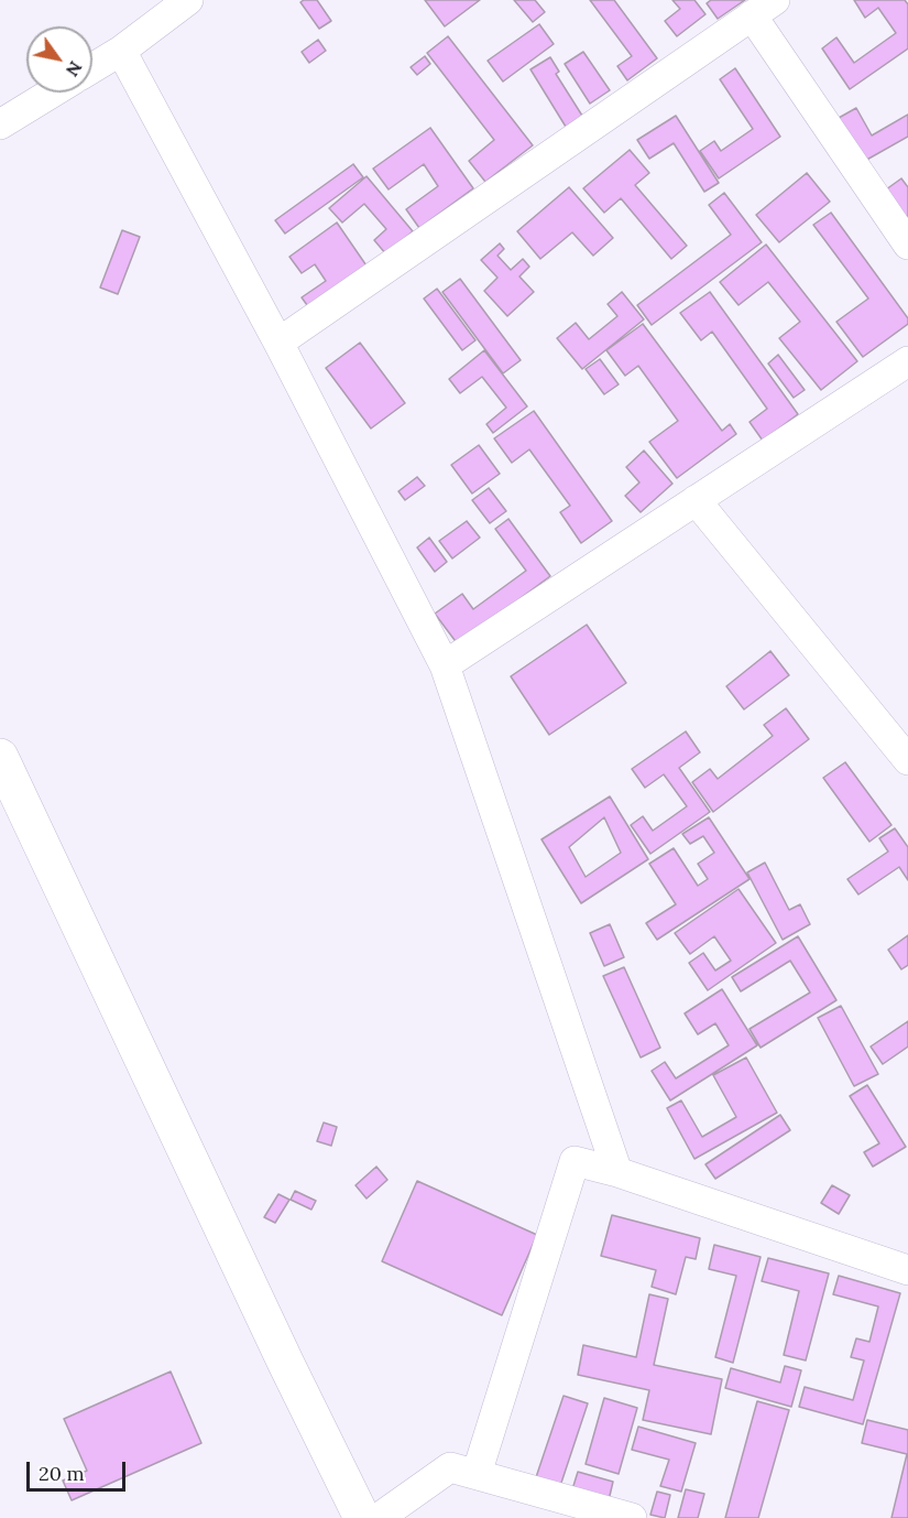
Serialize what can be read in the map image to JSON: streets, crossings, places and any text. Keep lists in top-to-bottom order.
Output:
{
  "scale_bar": "20 m",
  "north": "bottom right"
}
